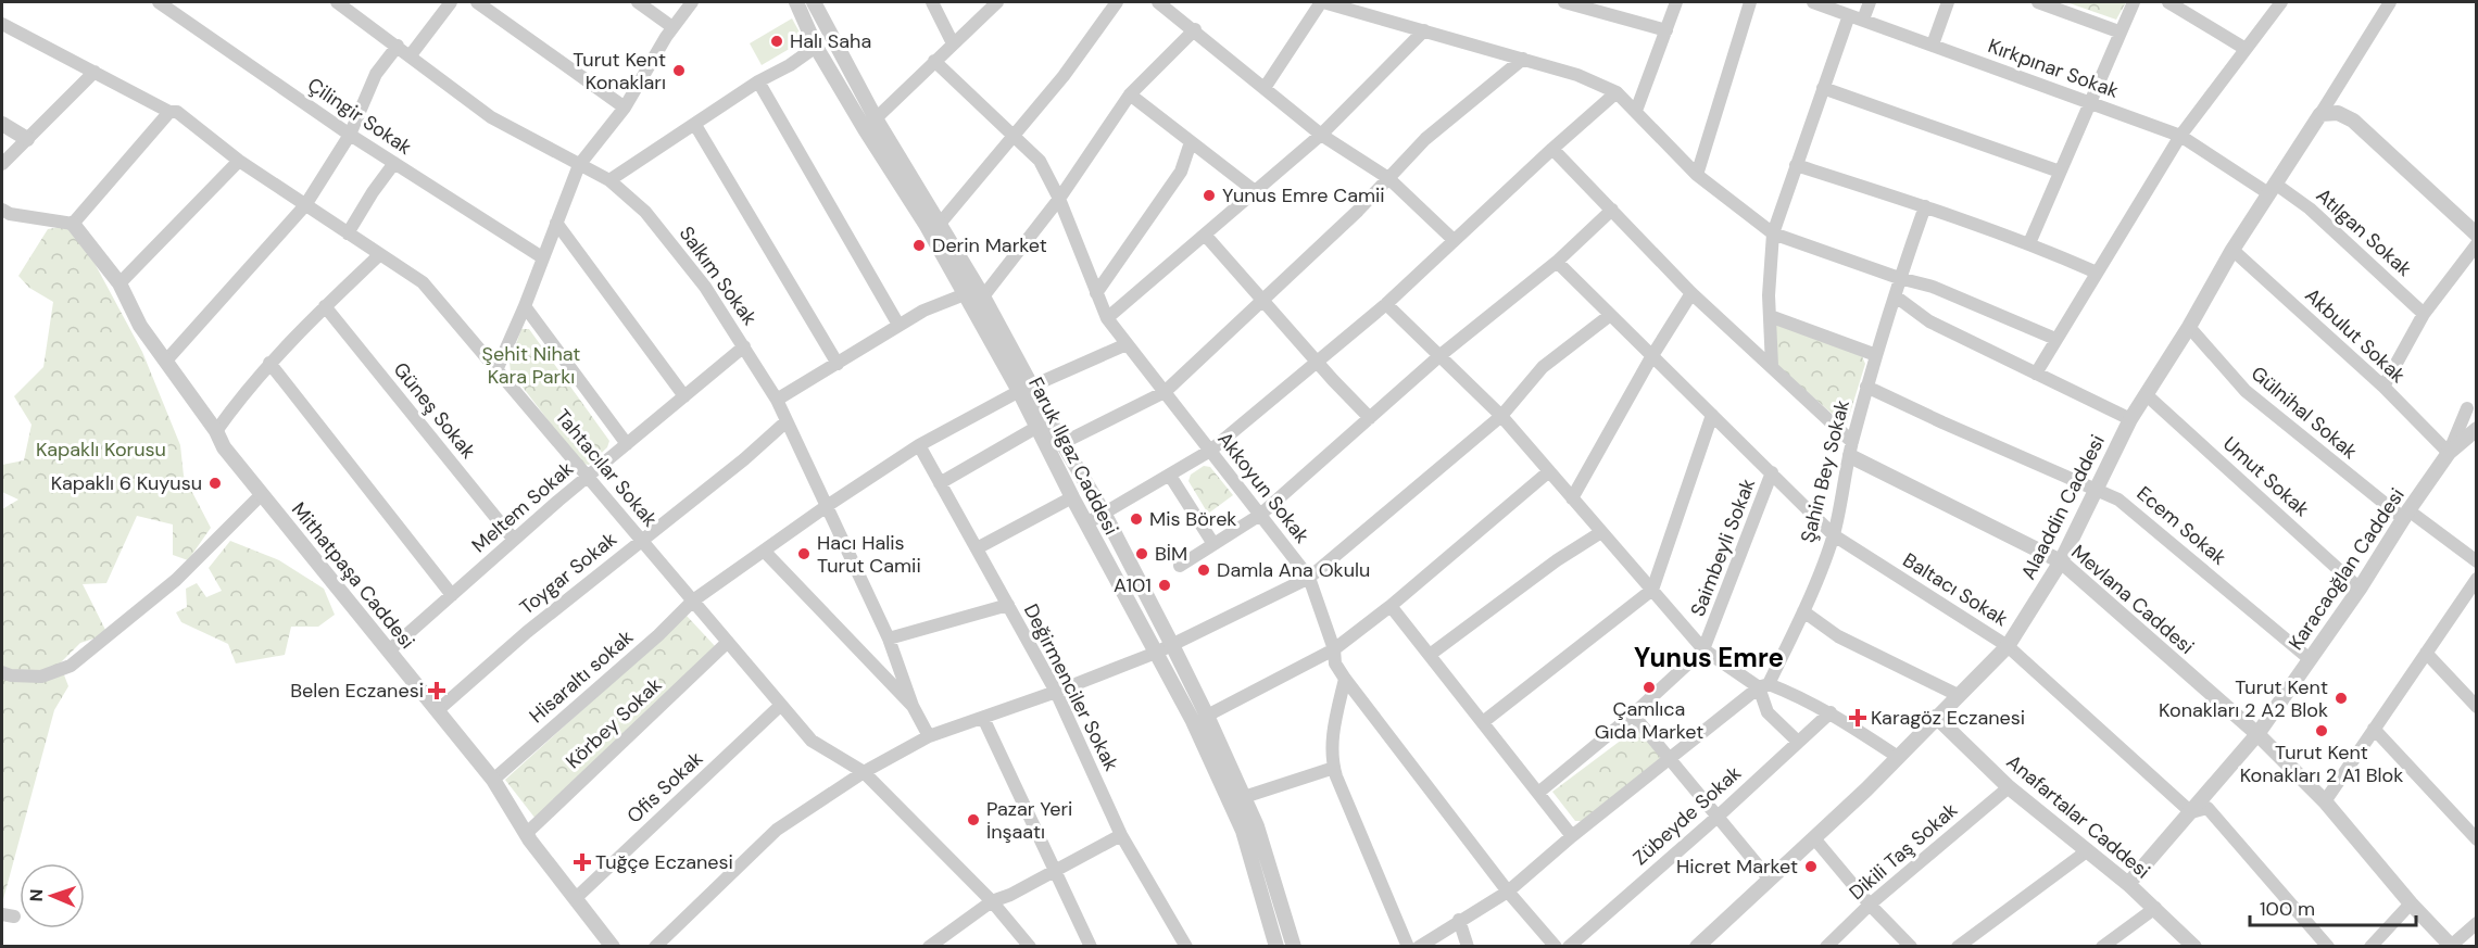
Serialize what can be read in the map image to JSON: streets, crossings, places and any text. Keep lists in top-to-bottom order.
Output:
{
  "streets": {
    "street": [
      "Kırkpınar Sokak",
      "Çilingir Sokak",
      "Atılgan Sokak",
      "Salkım Sokak",
      "Akbulut Sokak",
      "Güneş Sokak",
      "Gülnihal Sokak",
      "Faruk Ilgaz Caddesi",
      "Tahtacılar Sokak",
      "Şahin Bey Sokak",
      "Umut Sokak",
      "Akkoyun Sokak",
      "Meltem Sokak",
      "Alaaddin Caddesi",
      "Ecem Sokak",
      "Saimbeyli Sokak",
      "Karacaoğlan Caddesi",
      "Toygar Sokak",
      "Mithatpaşa Caddesi",
      "Baltacı Sokak",
      "Mevlana Caddesi",
      "Hisaraltı sokak",
      "Değirmenciler Sokak",
      "Körbey Sokak",
      "Ofis Sokak",
      "Zübeyde Sokak",
      "Anafartalar Caddesi",
      "Dikili Taş Sokak"
    ]
  },
  "crossings": [
    ["Kırkpınar Sokak", "Atılgan Sokak"],
    ["Kırkpınar Sokak", "Alaaddin Caddesi"],
    ["Atılgan Sokak", "Alaaddin Caddesi"],
    ["Salkım Sokak", "Meltem Sokak"],
    ["Salkım Sokak", "Toygar Sokak"],
    ["Salkım Sokak", "Hisaraltı sokak"],
    ["Akbulut Sokak", "Alaaddin Caddesi"],
    ["Akbulut Sokak", "Karacaoğlan Caddesi"],
    ["Güneş Sokak", "Meltem Sokak"],
    ["Gülnihal Sokak", "Alaaddin Caddesi"],
    ["Gülnihal Sokak", "Karacaoğlan Caddesi"],
    ["Faruk Ilgaz Caddesi", "Hisaraltı sokak"],
    ["Tahtacılar Sokak", "Meltem Sokak"],
    ["Tahtacılar Sokak", "Toygar Sokak"],
    ["Tahtacılar Sokak", "Hisaraltı sokak"],
    ["Tahtacılar Sokak", "Körbey Sokak"],
    ["Tahtacılar Sokak", "Ofis Sokak"],
    ["Şahin Bey Sokak", "Akkoyun Sokak"],
    ["Şahin Bey Sokak", "Ecem Sokak"],
    ["Şahin Bey Sokak", "Baltacı Sokak"],
    ["Şahin Bey Sokak", "Mevlana Caddesi"],
    ["Umut Sokak", "Alaaddin Caddesi"],
    ["Umut Sokak", "Karacaoğlan Caddesi"],
    ["Akkoyun Sokak", "Hisaraltı sokak"],
    ["Meltem Sokak", "Mithatpaşa Caddesi"],
    ["Alaaddin Caddesi", "Ecem Sokak"],
    ["Alaaddin Caddesi", "Baltacı Sokak"],
    ["Alaaddin Caddesi", "Mevlana Caddesi"],
    ["Alaaddin Caddesi", "Anafartalar Caddesi"],
    ["Ecem Sokak", "Karacaoğlan Caddesi"],
    ["Saimbeyli Sokak", "Baltacı Sokak"],
    ["Karacaoğlan Caddesi", "Baltacı Sokak"],
    ["Karacaoğlan Caddesi", "Mevlana Caddesi"],
    ["Karacaoğlan Caddesi", "Anafartalar Caddesi"],
    ["Toygar Sokak", "Mithatpaşa Caddesi"],
    ["Mithatpaşa Caddesi", "Hisaraltı sokak"],
    ["Mithatpaşa Caddesi", "Körbey Sokak"],
    ["Mithatpaşa Caddesi", "Ofis Sokak"],
    ["Hisaraltı sokak", "Değirmenciler Sokak"],
    ["Anafartalar Caddesi", "Dikili Taş Sokak"]
  ],
  "districts": ["Yunus Emre"],
  "parks": ["Şehit Nihat Kara Parkı", "Kapaklı Korusu"],
  "places": {
    "other": [
      "Halı Saha",
      "Turut Kent Konakları",
      "Yunus Emre Camii",
      "Derin Market",
      "Kapaklı 6 Kuyusu",
      "Mis Börek",
      "Hacı Halis Turut Camii",
      "BİM",
      "Damla Ana Okulu",
      "A101",
      "Çamlıca Gıda Market",
      "Turut Kent Konakları 2 A2 Blok",
      "Turut Kent Konakları 2 A1 Blok",
      "Pazar Yeri İnşaatı",
      "Hicret Market"
    ],
    "health": ["Belen Eczanesi", "Karagöz Eczanesi", "Tuğçe Eczanesi"]
  },
  "scale_bar": "100 m",
  "north": "left"
}
